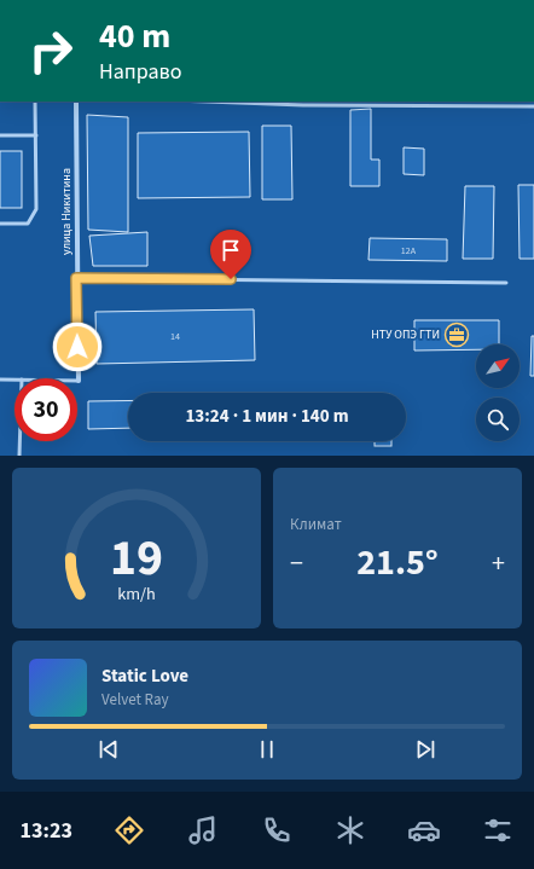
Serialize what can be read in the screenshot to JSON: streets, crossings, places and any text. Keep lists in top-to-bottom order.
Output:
{
  "streets": {
    "street": ["улица Никитина"]
  },
  "places": {
    "office": ["НТУ ОПЭ ГТИ"]
  },
  "house_numbers": ["12А", "14"],
  "north": "top right",
  "page": {
    "turn": ["40 m", "Направо"],
    "limit": "30",
    "trip": "13:24 · 1 мин · 140 m",
    "tile": "Климат",
    "heat": ["−", "21.5°", "+"],
    "song": ["Static Love", "Velvet Ray"],
    "tabs": "13:23",
    "gauge": ["19", "km/h"]
  }
}
